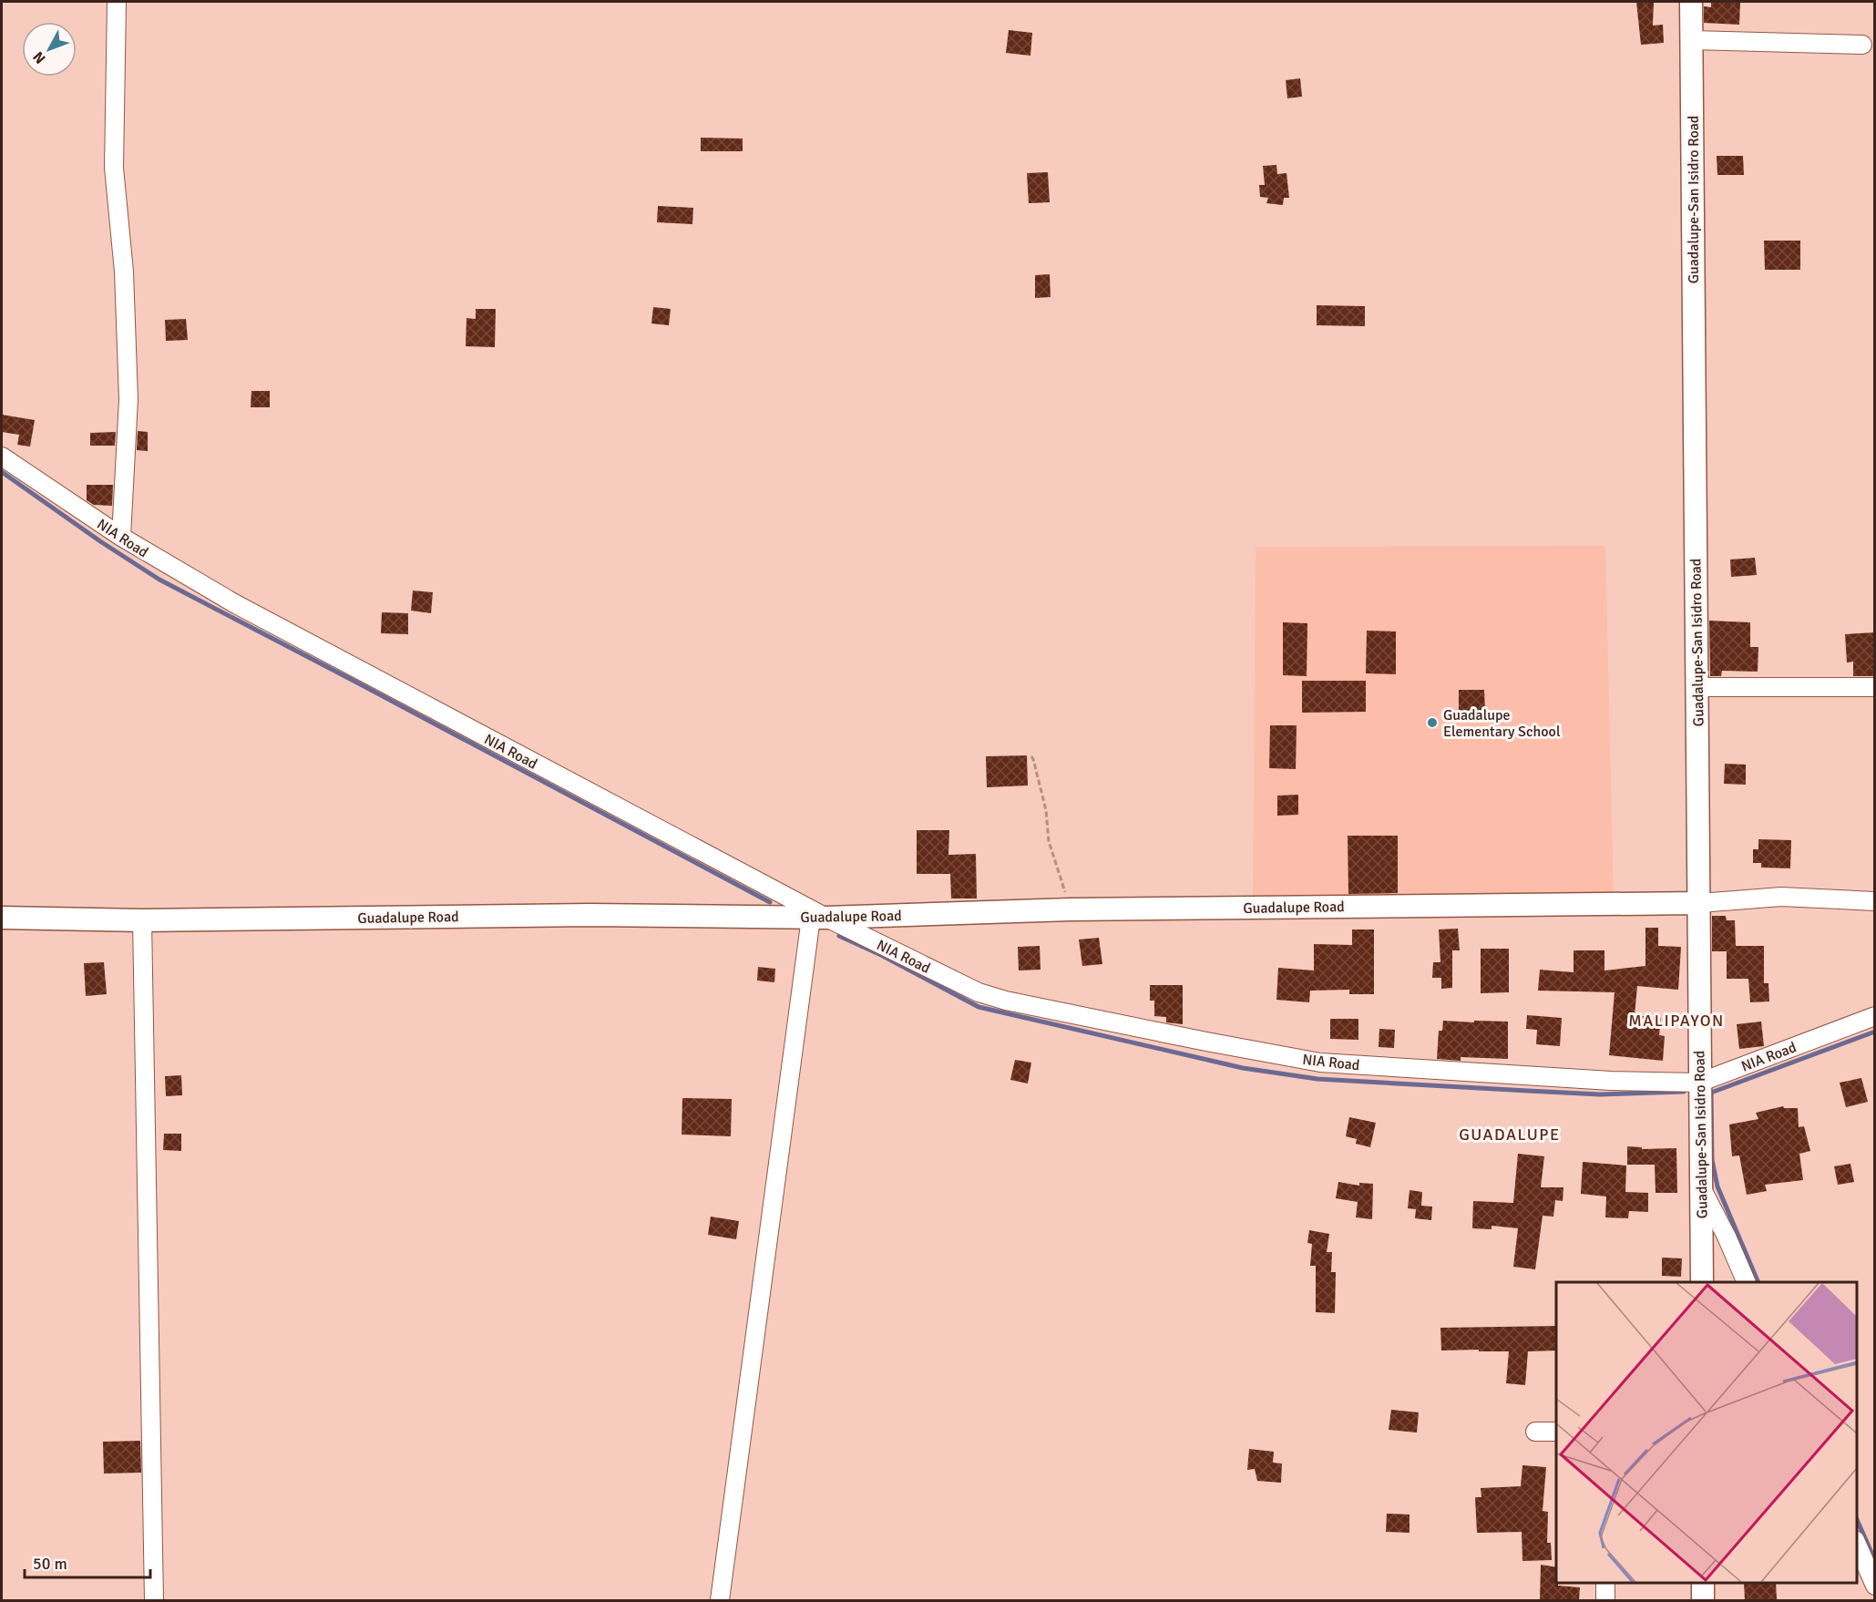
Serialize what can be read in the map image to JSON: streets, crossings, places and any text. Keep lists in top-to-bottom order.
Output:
{
  "streets": {
    "street": ["Guadalupe-San Isidro Road", "NIA Road", "Guadalupe Road"]
  },
  "crossings": [
    ["Guadalupe-San Isidro Road", "NIA Road"],
    ["Guadalupe-San Isidro Road", "Guadalupe Road"],
    ["NIA Road", "Guadalupe Road"]
  ],
  "districts": ["MALIPAYON", "GUADALUPE"],
  "places": ["Guadalupe Elementary School"],
  "scale_bar": "50 m",
  "north": "bottom left"
}
